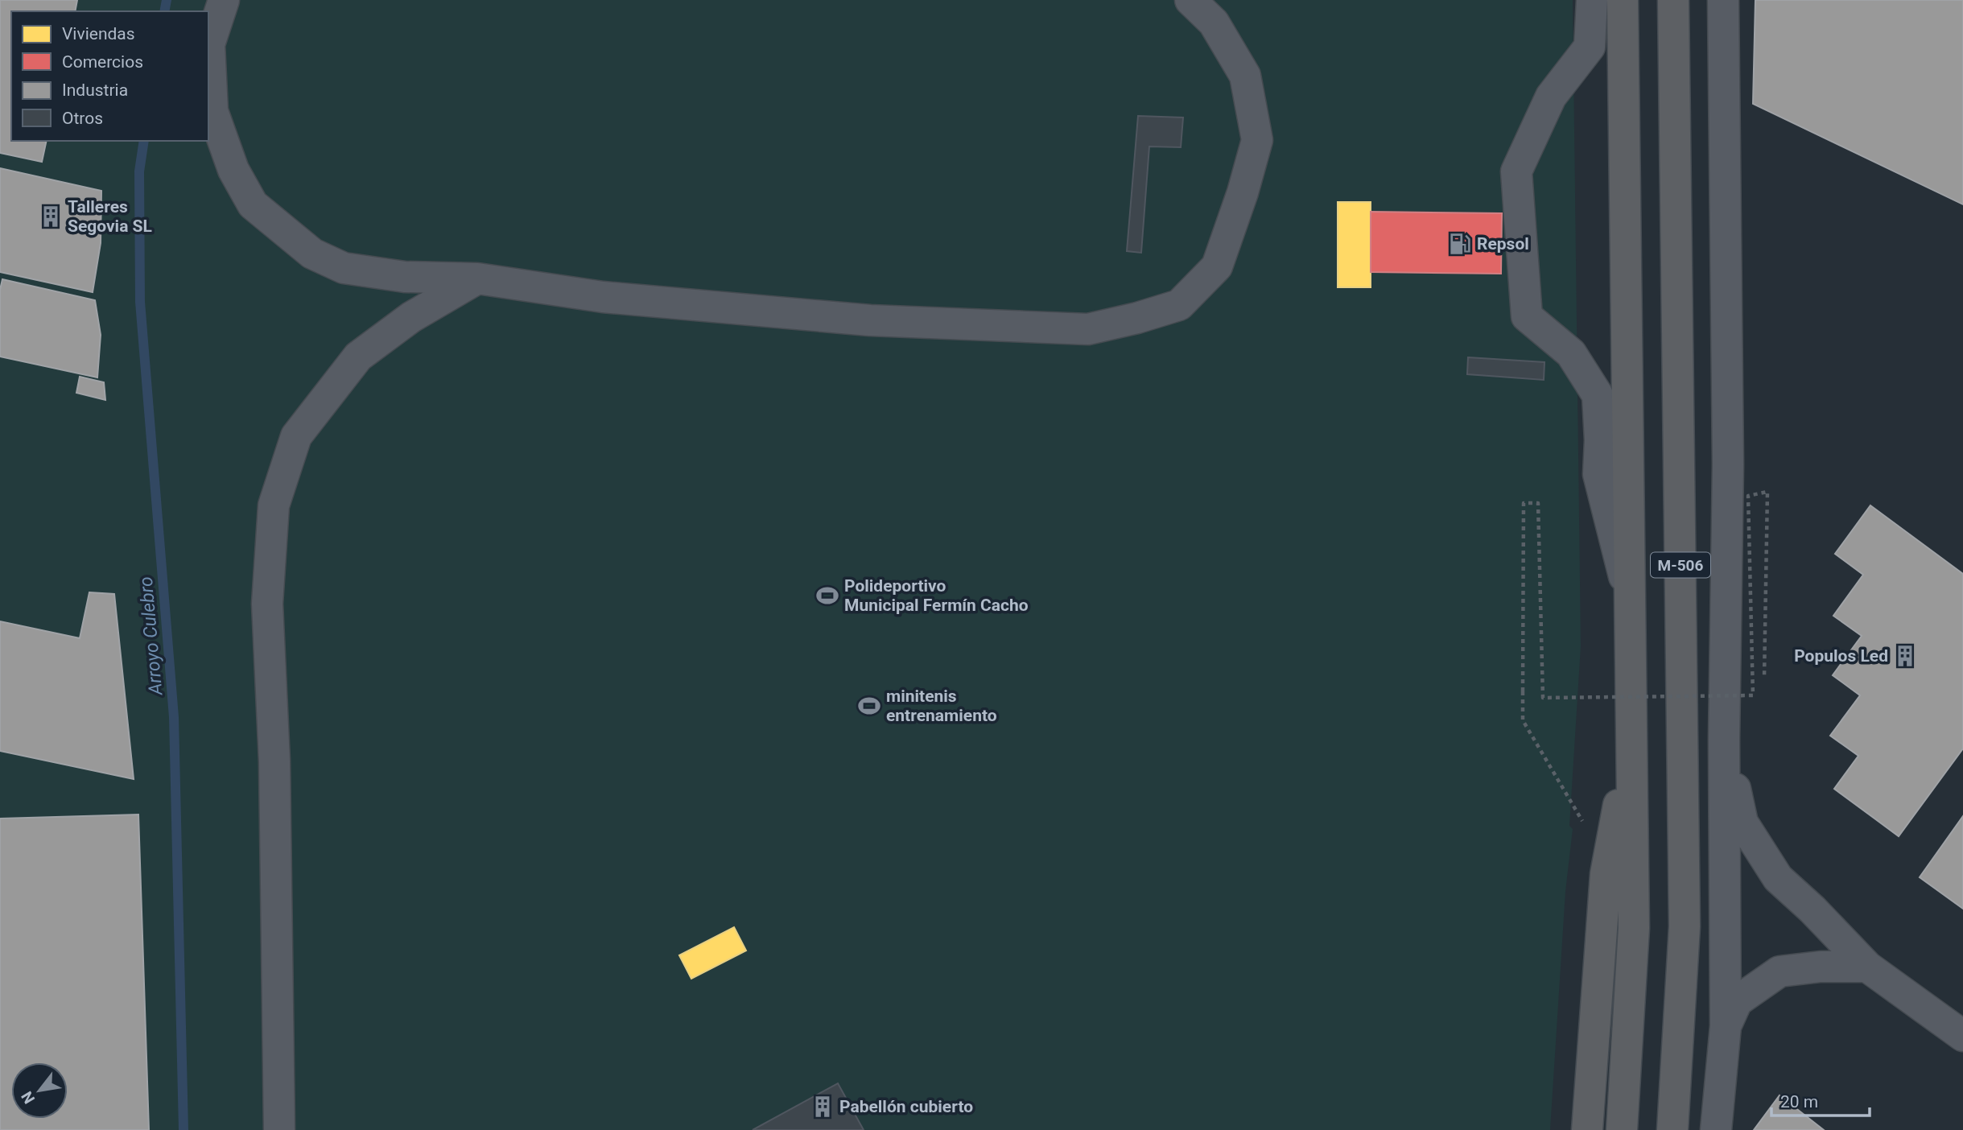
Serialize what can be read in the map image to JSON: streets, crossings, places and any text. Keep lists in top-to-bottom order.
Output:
{
  "streets": {
    "highway": ["M-506"]
  },
  "water": ["Arroyo Culebro"],
  "places": {
    "building": ["Talleres Segovia SL", "Populos Led", "Pabellón cubierto"],
    "fuel station": ["Repsol"],
    "sports": ["Polideportivo Municipal Fermín Cacho", "minitenis entrenamiento"]
  },
  "legend": [
    "Viviendas",
    "Comercios",
    "Industria",
    "Otros"
  ],
  "scale_bar": "20 m",
  "north": "bottom left"
}
